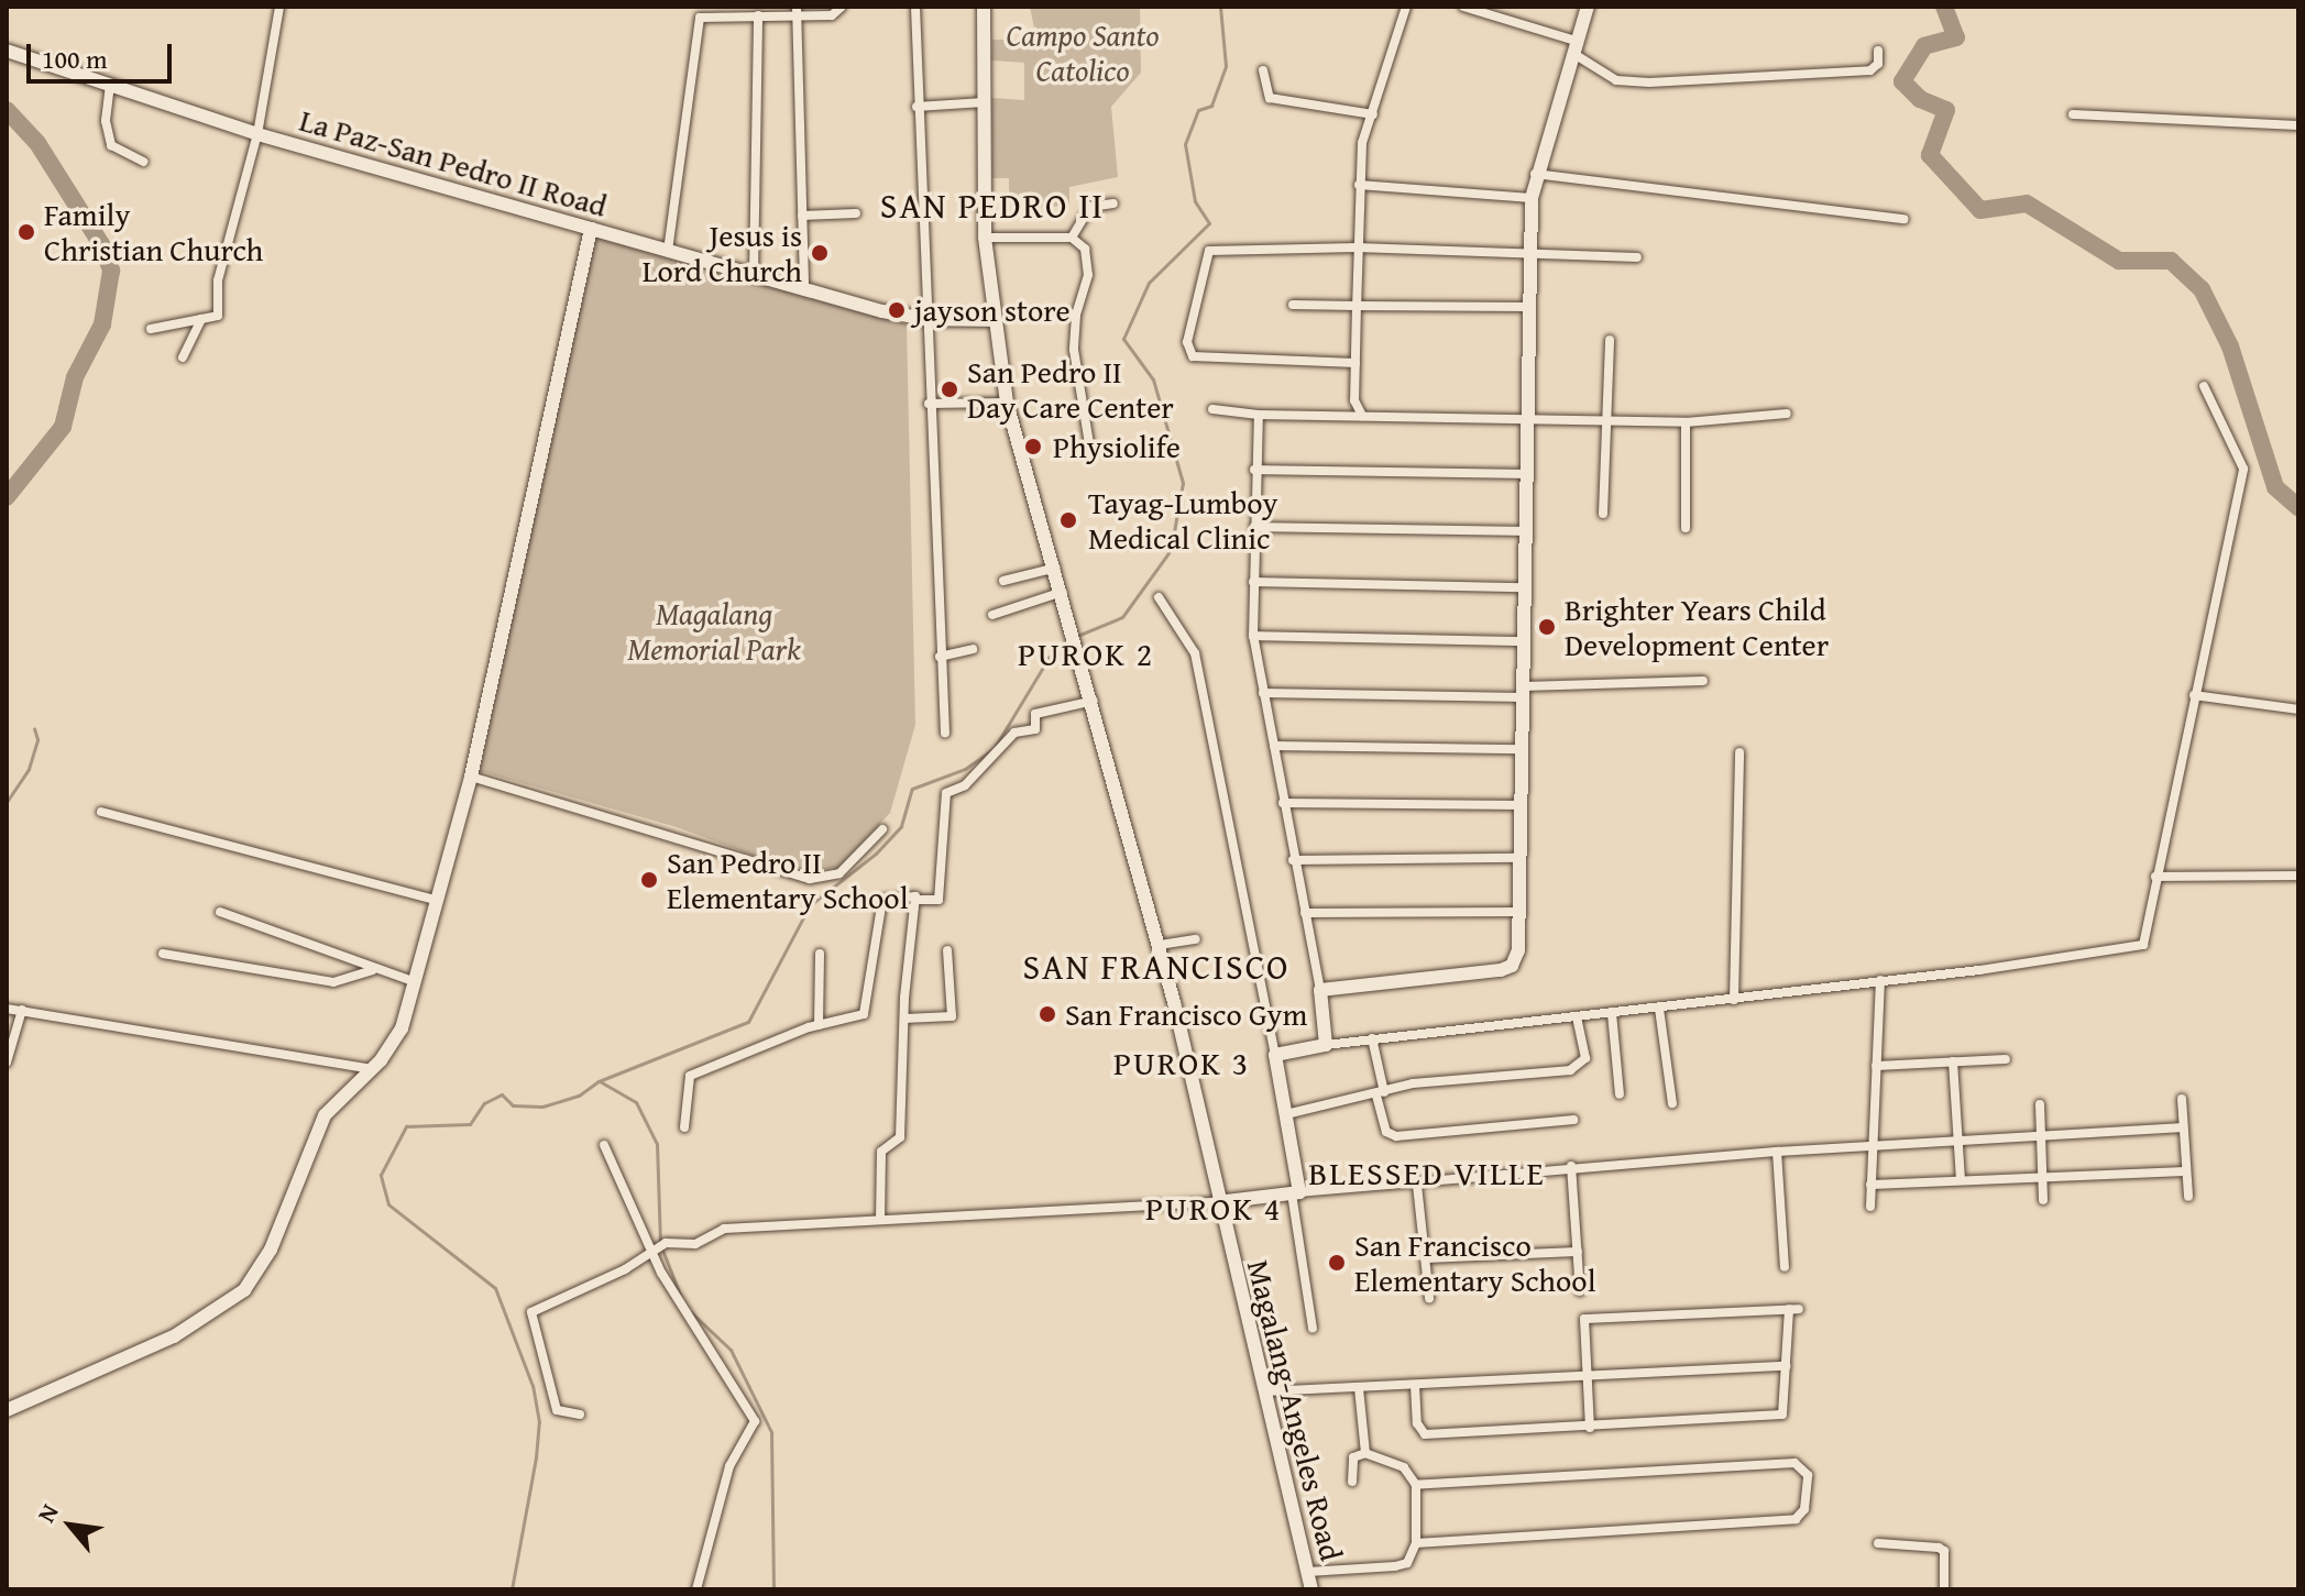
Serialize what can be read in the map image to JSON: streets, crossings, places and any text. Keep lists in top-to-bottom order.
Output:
{
  "streets": {
    "street": ["La Paz-San Pedro II Road", "Magalang-Angeles Road"]
  },
  "crossings": [
    ["La Paz-San Pedro II Road", "Magalang-Angeles Road"]
  ],
  "districts": [
    "SAN PEDRO II",
    "PUROK 2",
    "SAN FRANCISCO",
    "PUROK 3",
    "BLESSED VILLE",
    "PUROK 4"
  ],
  "parks": ["Campo Santo Catolico", "Magalang Memorial Park"],
  "places": [
    "Family Christian Church",
    "Jesus is Lord Church",
    "jayson store",
    "San Pedro II Day Care Center",
    "Physiolife",
    "Tayag-Lumboy Medical Clinic",
    "Brighter Years Child Development Center",
    "San Pedro Ⅱ Elementary School",
    "San Francisco Gym",
    "San Francisco Elementary School"
  ],
  "scale_bar": "100 m",
  "north": "top left"
}
